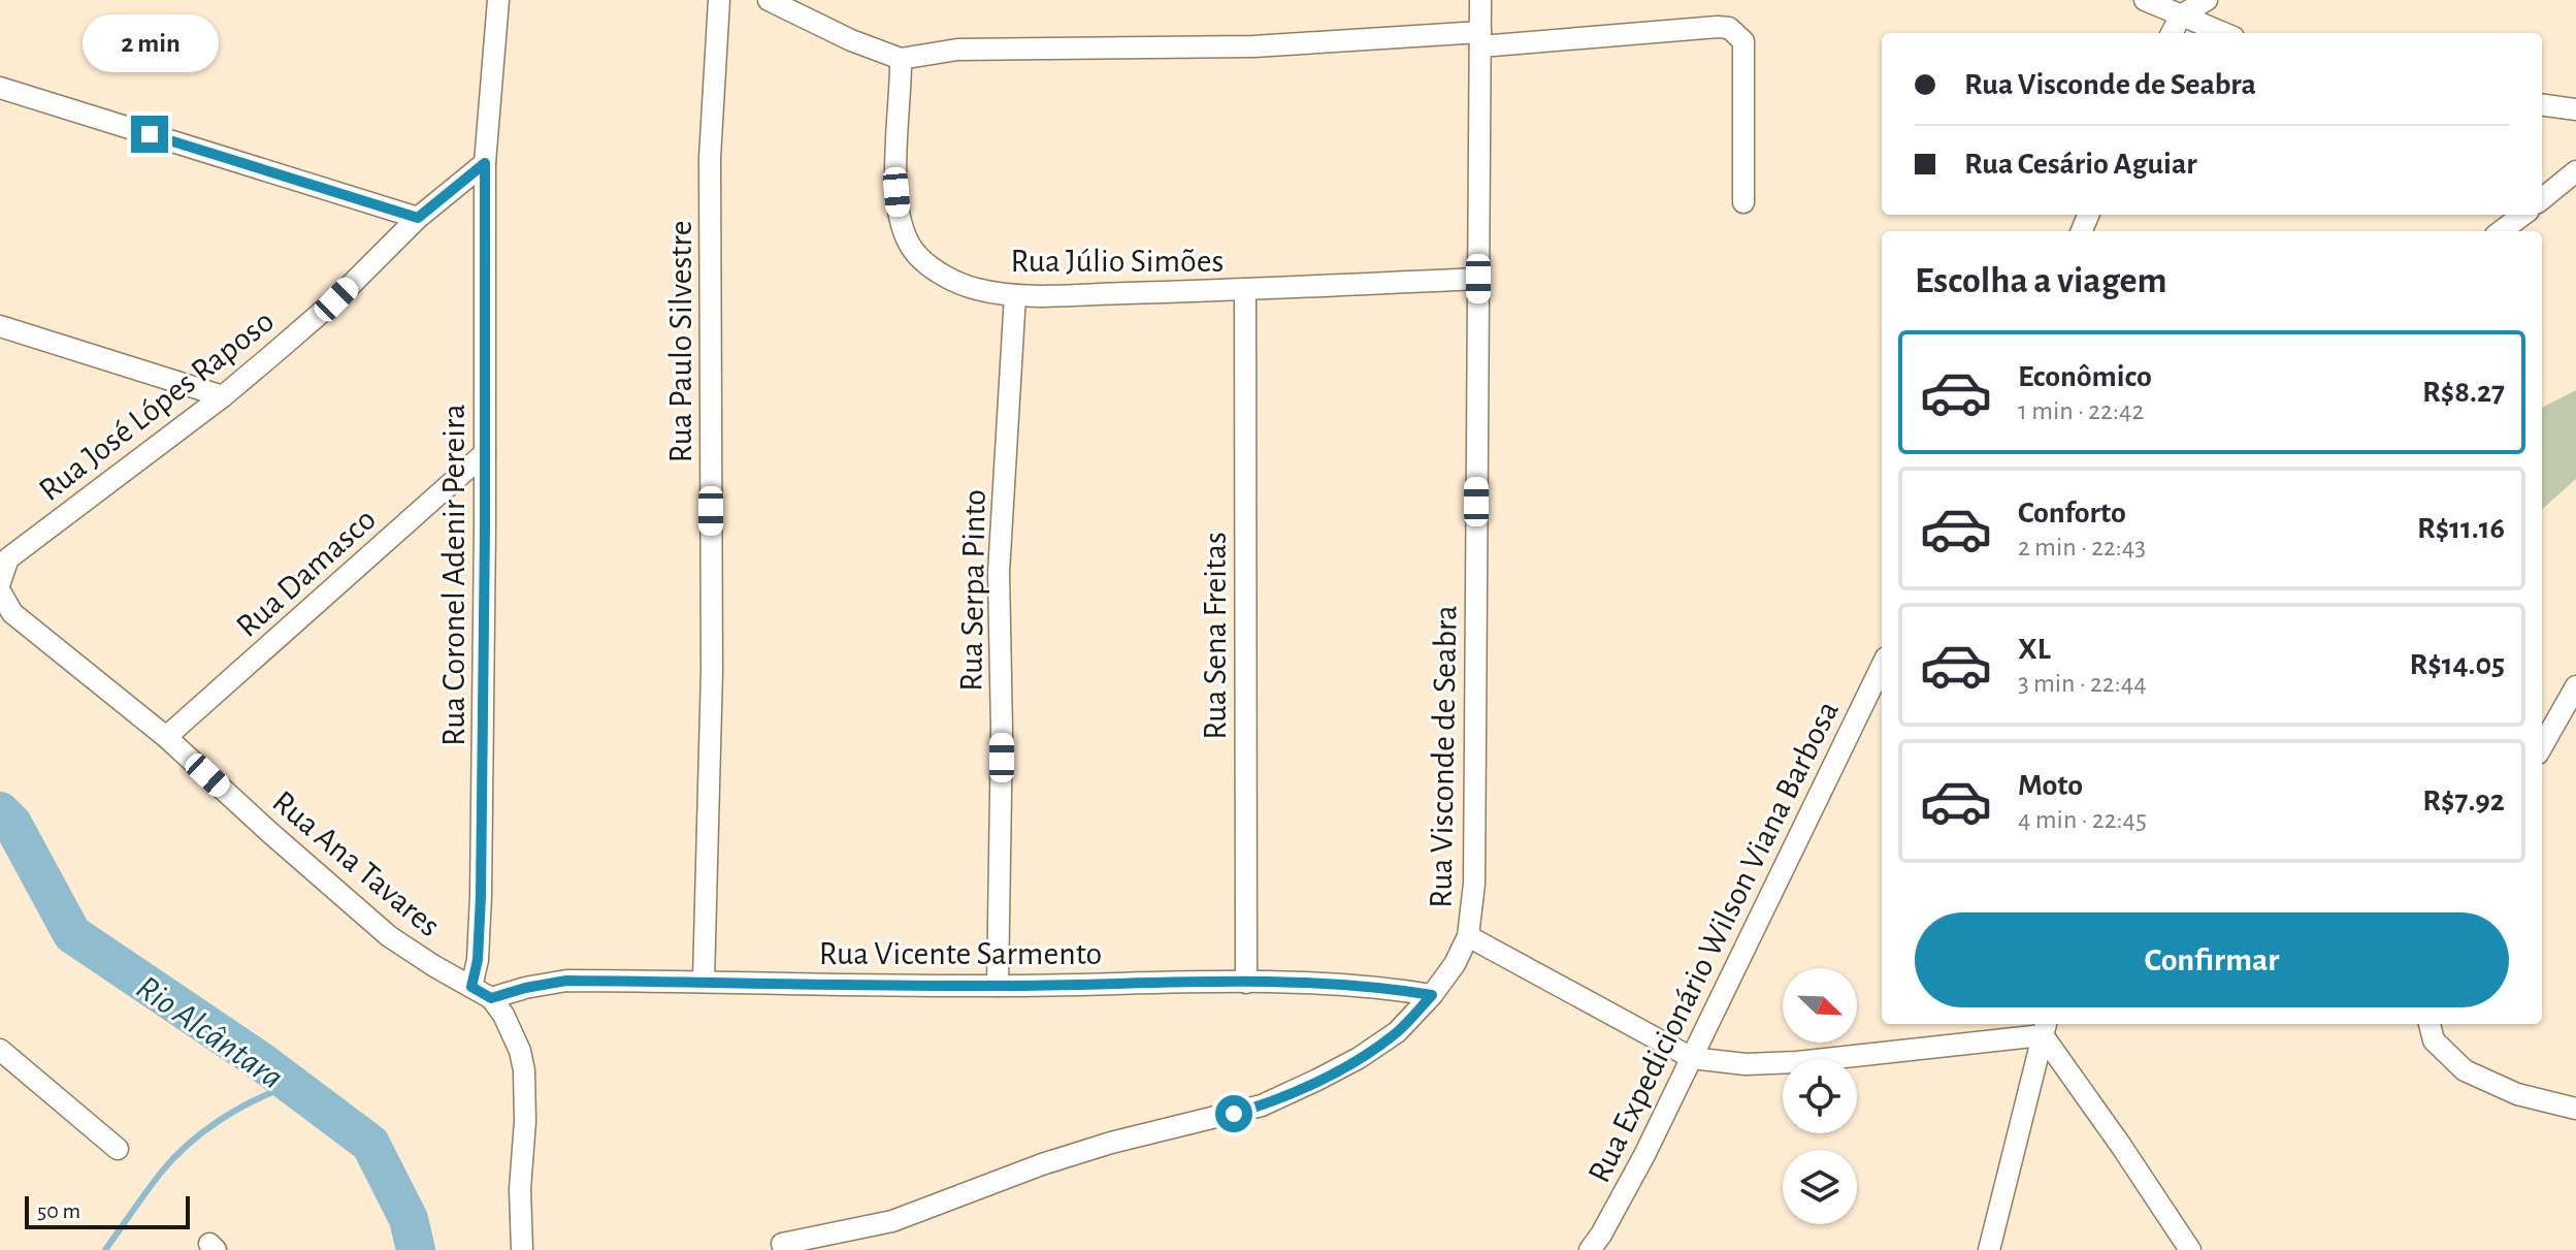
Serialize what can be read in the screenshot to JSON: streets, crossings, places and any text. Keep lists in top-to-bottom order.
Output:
{
  "streets": {
    "street": [
      "Rua Júlio Simões",
      "Rua Paulo Silvestre",
      "Rua José Lópes Raposo",
      "Rua Damasco",
      "Rua Coronel Adenir Pereira",
      "Rua Serpa Pinto",
      "Rua Sena Freitas",
      "Rua Visconde de Seabra",
      "Rua Ana Tavares",
      "Rua Expedicionário Wilson Viana Barbosa",
      "Rua Vicente Sarmento"
    ]
  },
  "crossings": [
    ["Rua Júlio Simões", "Rua Serpa Pinto"],
    ["Rua Júlio Simões", "Rua Sena Freitas"],
    ["Rua Júlio Simões", "Rua Visconde de Seabra"],
    ["Rua Paulo Silvestre", "Rua Vicente Sarmento"],
    ["Rua José Lópes Raposo", "Rua Coronel Adenir Pereira"],
    ["Rua Damasco", "Rua Coronel Adenir Pereira"],
    ["Rua Damasco", "Rua Ana Tavares"],
    ["Rua Coronel Adenir Pereira", "Rua Ana Tavares"],
    ["Rua Serpa Pinto", "Rua Vicente Sarmento"],
    ["Rua Sena Freitas", "Rua Vicente Sarmento"],
    ["Rua Visconde de Seabra", "Rua Vicente Sarmento"],
    ["Rua Ana Tavares", "Rua Vicente Sarmento"]
  ],
  "water": ["Rio Alcântara"],
  "scale_bar": "50 m",
  "north": "bottom right",
  "page": {
    "bubble": "2 min",
    "banner": ["Rua Visconde de Seabra", "Rua Cesário Aguiar"],
    "heading": "Escolha a viagem",
    "list": [
      {
        "name": "Econômico",
        "note": "1 min · 22:42",
        "value": "R$8.27"
      },
      {
        "name": "Conforto",
        "note": "2 min · 22:43",
        "value": "R$11.16"
      },
      {
        "name": "XL",
        "note": "3 min · 22:44",
        "value": "R$14.05"
      },
      {
        "name": "Moto",
        "note": "4 min · 22:45",
        "value": "R$7.92"
      }
    ],
    "buttons": "Confirmar",
    "scale": "50 m"
  }
}
